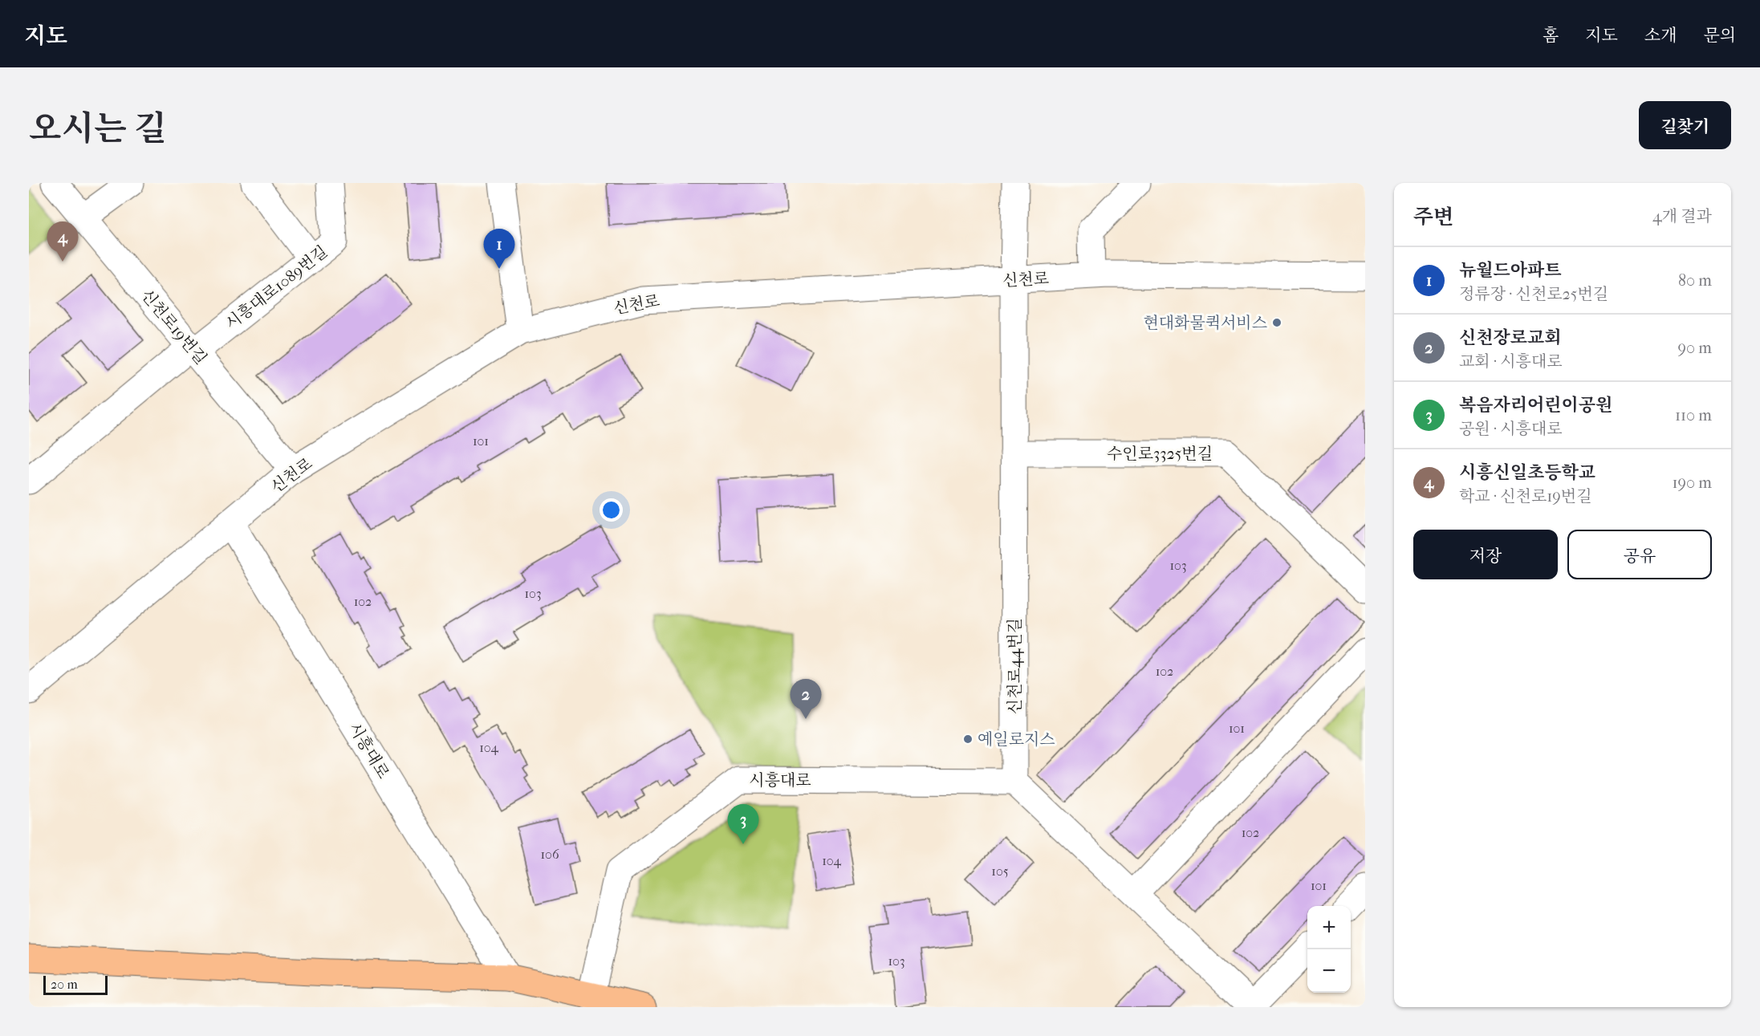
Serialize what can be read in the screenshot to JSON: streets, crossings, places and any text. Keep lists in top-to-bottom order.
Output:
{
  "streets": {
    "street": [
      "신천로",
      "시흥대로1089번길",
      "신천로19번길",
      "수인로3325번길",
      "신천로44번길",
      "시흥대로"
    ]
  },
  "crossings": [
    ["신천로", "신천로19번길"],
    ["신천로", "신천로44번길"],
    ["신천로", "시흥대로"],
    ["시흥대로1089번길", "신천로19번길"],
    ["수인로3325번길", "신천로44번길"],
    ["신천로44번길", "시흥대로"]
  ],
  "places": ["현대화물퀵서비스", "예일로지스"],
  "house_numbers": [
    "101",
    "103",
    "103",
    "102",
    "102",
    "101",
    "104",
    "102",
    "106",
    "104",
    "105",
    "101",
    "103"
  ],
  "scale_bar": "20 m",
  "page": {
    "header": "지도",
    "nav": [
      "홈",
      "지도",
      "소개",
      "문의"
    ],
    "title": "오시는 길",
    "buttons": [
      "길찾기",
      ["저장", "공유"]
    ],
    "heading": ["주변", "4개 결과"],
    "pins": [
      "4",
      "1",
      "2",
      "3"
    ],
    "list": [
      {
        "mark": "1",
        "name": "뉴월드아파트",
        "note": "정류장 · 신천로25번길",
        "value": "80 m"
      },
      {
        "mark": "2",
        "name": "신천장로교회",
        "note": "교회 · 시흥대로",
        "value": "90 m"
      },
      {
        "mark": "3",
        "name": "복음자리어린이공원",
        "note": "공원 · 시흥대로",
        "value": "110 m"
      },
      {
        "mark": "4",
        "name": "시흥신일초등학교",
        "note": "학교 · 신천로19번길",
        "value": "190 m"
      }
    ],
    "map_buttons": ["+", "−"],
    "scale": "20 m"
  }
}
